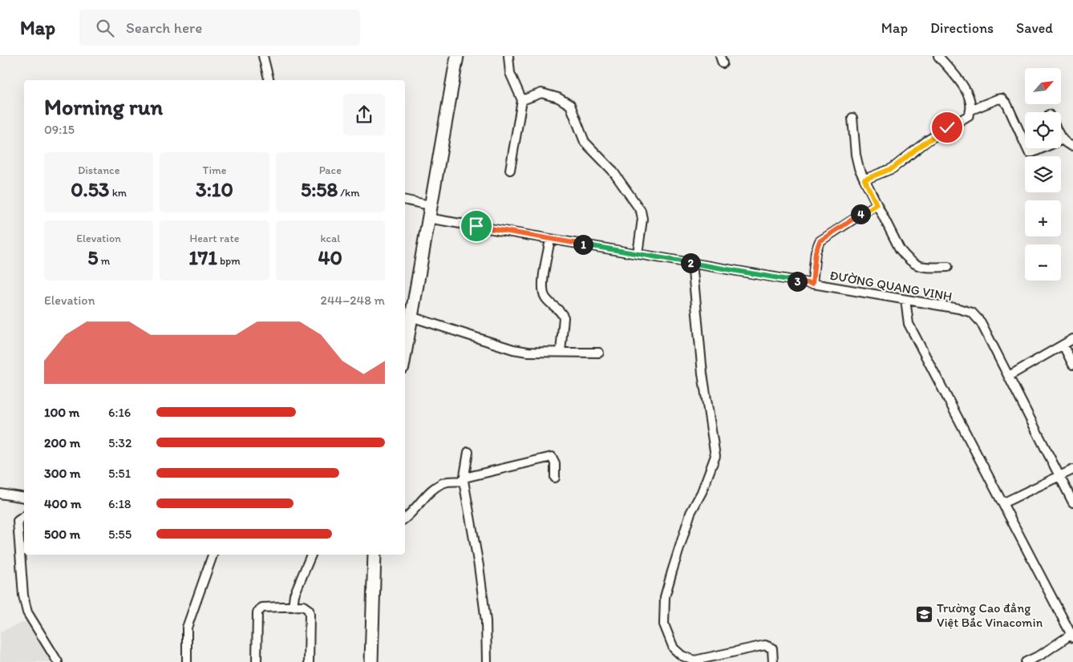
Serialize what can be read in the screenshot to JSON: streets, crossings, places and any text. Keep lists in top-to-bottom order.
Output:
{
  "streets": {
    "street": ["ĐƯỜNG QUANG VINH"]
  },
  "places": {
    "school or university": ["Trường Cao đẳng Việt Bắc Vinacomin"]
  },
  "north": "top right",
  "page": {
    "header": "Map",
    "search": "Search here",
    "nav": ["Map", "Directions", "Saved"],
    "map_buttons": ["+", "−"],
    "heading": ["Morning run", "09:15"],
    "stats": [
      ["Distance", "0.53 km"],
      ["Time", "3:10"],
      ["Pace", "5:58 /km"],
      ["Elevation", "5 m"],
      ["Heart rate", "171 bpm"],
      ["kcal", "40"]
    ],
    "pins": [
      "4",
      "1",
      "2",
      "3"
    ],
    "chart": ["Elevation", "244–248 m"],
    "list": [
      {
        "name": "100 m",
        "note": "6:16"
      },
      {
        "name": "200 m",
        "note": "5:32"
      },
      {
        "name": "300 m",
        "note": "5:51"
      },
      {
        "name": "400 m",
        "note": "6:18"
      },
      {
        "name": "500 m",
        "note": "5:55"
      }
    ]
  }
}
